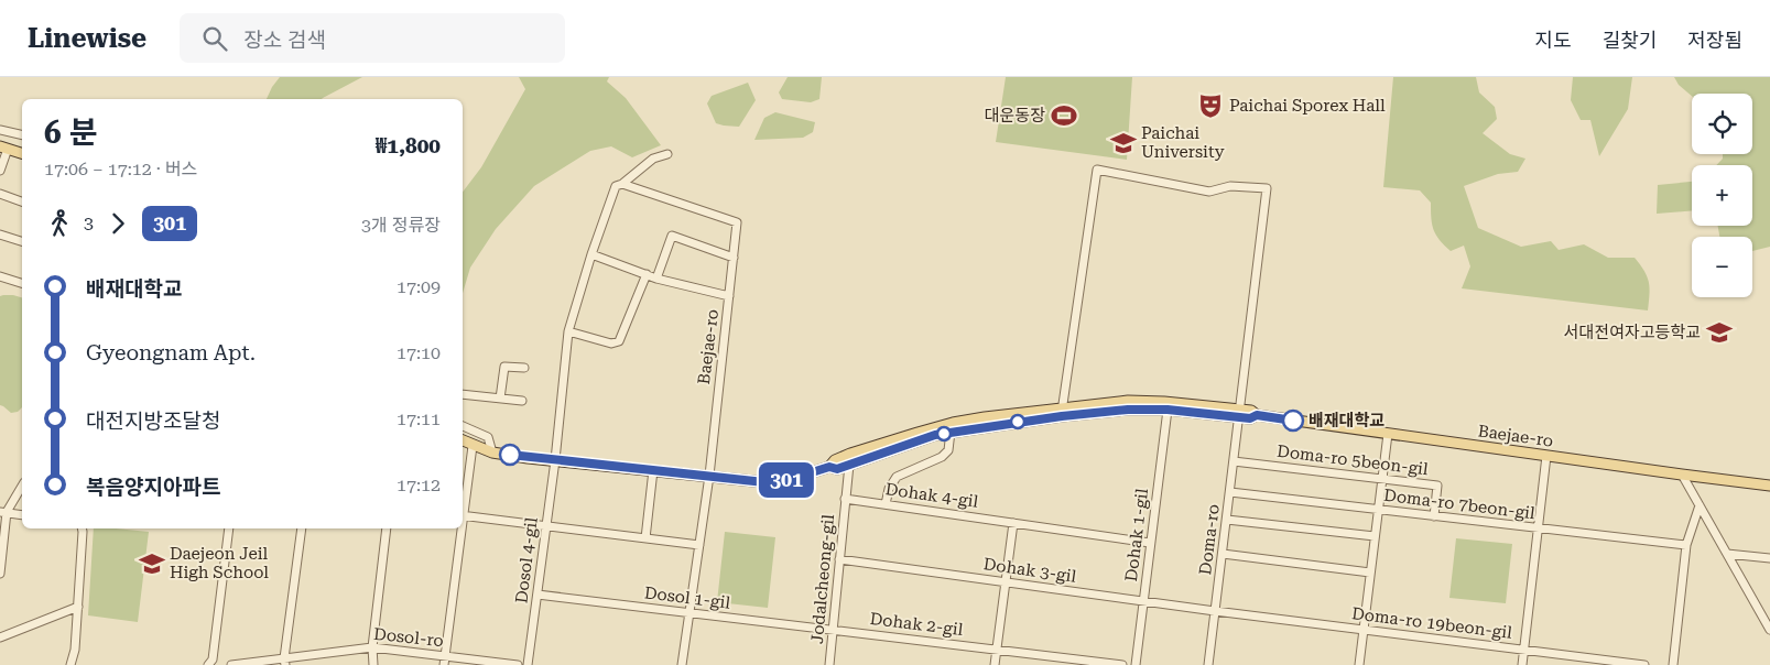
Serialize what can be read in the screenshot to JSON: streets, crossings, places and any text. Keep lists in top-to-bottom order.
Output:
{
  "streets": {
    "main road": ["Baejae-ro"],
    "street": [
      "Doma-ro 5beon-gil",
      "Dohak 4-gil",
      "Doma-ro 7beon-gil",
      "Dohak 1-gil",
      "Doma-ro",
      "Dosol 4-gil",
      "Dohak 3-gil",
      "Jodalcheong-gil",
      "Dosol 1-gil",
      "Doma-ro 19beon-gil",
      "Dohak 2-gil",
      "Dosol-ro"
    ]
  },
  "crossings": [
    ["Baejae-ro", "Dohak 1-gil"],
    ["Baejae-ro", "Doma-ro"],
    ["Baejae-ro", "Dosol 4-gil"],
    ["Baejae-ro", "Jodalcheong-gil"],
    ["Doma-ro 5beon-gil", "Doma-ro 7beon-gil"],
    ["Doma-ro 5beon-gil", "Doma-ro"],
    ["Dohak 4-gil", "Dohak 1-gil"],
    ["Dohak 4-gil", "Jodalcheong-gil"],
    ["Doma-ro 7beon-gil", "Doma-ro"],
    ["Dohak 1-gil", "Dohak 3-gil"],
    ["Doma-ro", "Dohak 3-gil"],
    ["Doma-ro", "Doma-ro 19beon-gil"],
    ["Dosol 4-gil", "Dosol 1-gil"],
    ["Dohak 3-gil", "Jodalcheong-gil"],
    ["Dohak 3-gil", "Doma-ro 19beon-gil"],
    ["Jodalcheong-gil", "Dosol 1-gil"],
    ["Jodalcheong-gil", "Dohak 2-gil"],
    ["Dosol 1-gil", "Dohak 2-gil"]
  ],
  "places": {
    "theatre": ["Paichai Sporex Hall"],
    "sports": ["대운동장"],
    "school or university": ["Paichai University", "서대전여자고등학교", "Daejeon Jeil High School"],
    "other": ["배재대학교"]
  },
  "lines": ["bus line 301"],
  "page": {
    "header": "Linewise",
    "search": "장소 검색",
    "nav": ["지도", "길찾기", "저장됨"],
    "on_map": "301",
    "map_buttons": ["+", "−"],
    "heading": ["6 분", "17:06 – 17:12 · 버스", "₩1,800"],
    "legs": ["3", "301", "3개 정류장"],
    "list": [
      {
        "name": "배재대학교",
        "value": "17:09"
      },
      {
        "name": "Gyeongnam Apt.",
        "value": "17:10"
      },
      {
        "name": "대전지방조달청",
        "value": "17:11"
      },
      {
        "name": "복음양지아파트",
        "value": "17:12"
      }
    ]
  }
}
